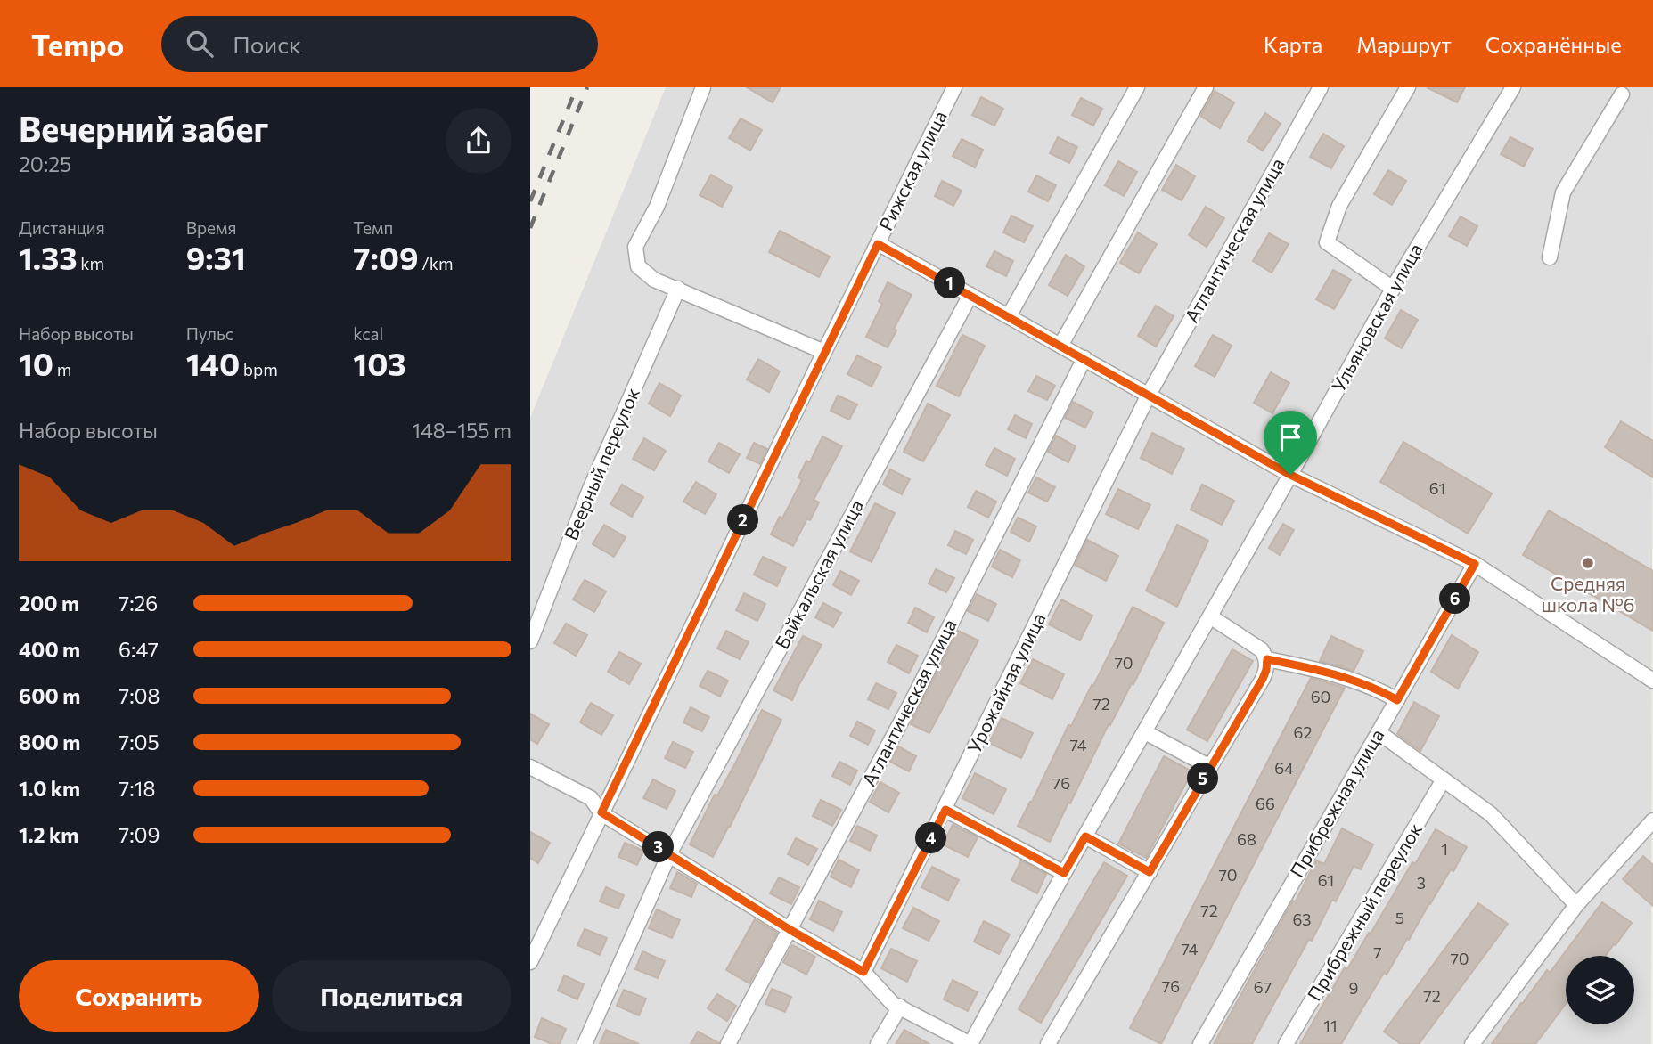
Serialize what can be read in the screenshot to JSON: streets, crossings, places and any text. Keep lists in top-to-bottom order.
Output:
{
  "streets": {
    "street": [
      "Рижская улица",
      "Атлантическая улица",
      "Ульяновская улица",
      "Веерный переулок",
      "Байкальская улица",
      "Урожайная улица",
      "Прибрежная улица",
      "Прибрежный переулок"
    ]
  },
  "crossings": [
    ["Атлантическая улица", "Урожайная улица"]
  ],
  "places": ["Средняя школа №6"],
  "house_numbers": [
    "61",
    "70",
    "60",
    "72",
    "62",
    "74",
    "64",
    "76",
    "66",
    "68",
    "1",
    "70",
    "61",
    "3",
    "72",
    "5",
    "63",
    "74",
    "7",
    "70",
    "76",
    "67",
    "9",
    "72",
    "11"
  ],
  "page": {
    "header": "Tempo",
    "search": "Поиск",
    "nav": ["Карта", "Маршрут", "Сохранённые"],
    "heading": ["Вечерний забег", "20:25"],
    "stats": [
      ["Дистанция", "1.33 km"],
      ["Время", "9:31"],
      ["Темп", "7:09 /km"],
      ["Набор высоты", "10 m"],
      ["Пульс", "140 bpm"],
      ["kcal", "103"]
    ],
    "pins": [
      "1",
      "2",
      "6",
      "5",
      "4",
      "3"
    ],
    "chart": ["Набор высоты", "148–155 m"],
    "list": [
      {
        "name": "200 m",
        "note": "7:26"
      },
      {
        "name": "400 m",
        "note": "6:47"
      },
      {
        "name": "600 m",
        "note": "7:08"
      },
      {
        "name": "800 m",
        "note": "7:05"
      },
      {
        "name": "1.0 km",
        "note": "7:18"
      },
      {
        "name": "1.2 km",
        "note": "7:09"
      }
    ],
    "buttons": ["Сохранить", "Поделиться"]
  }
}
